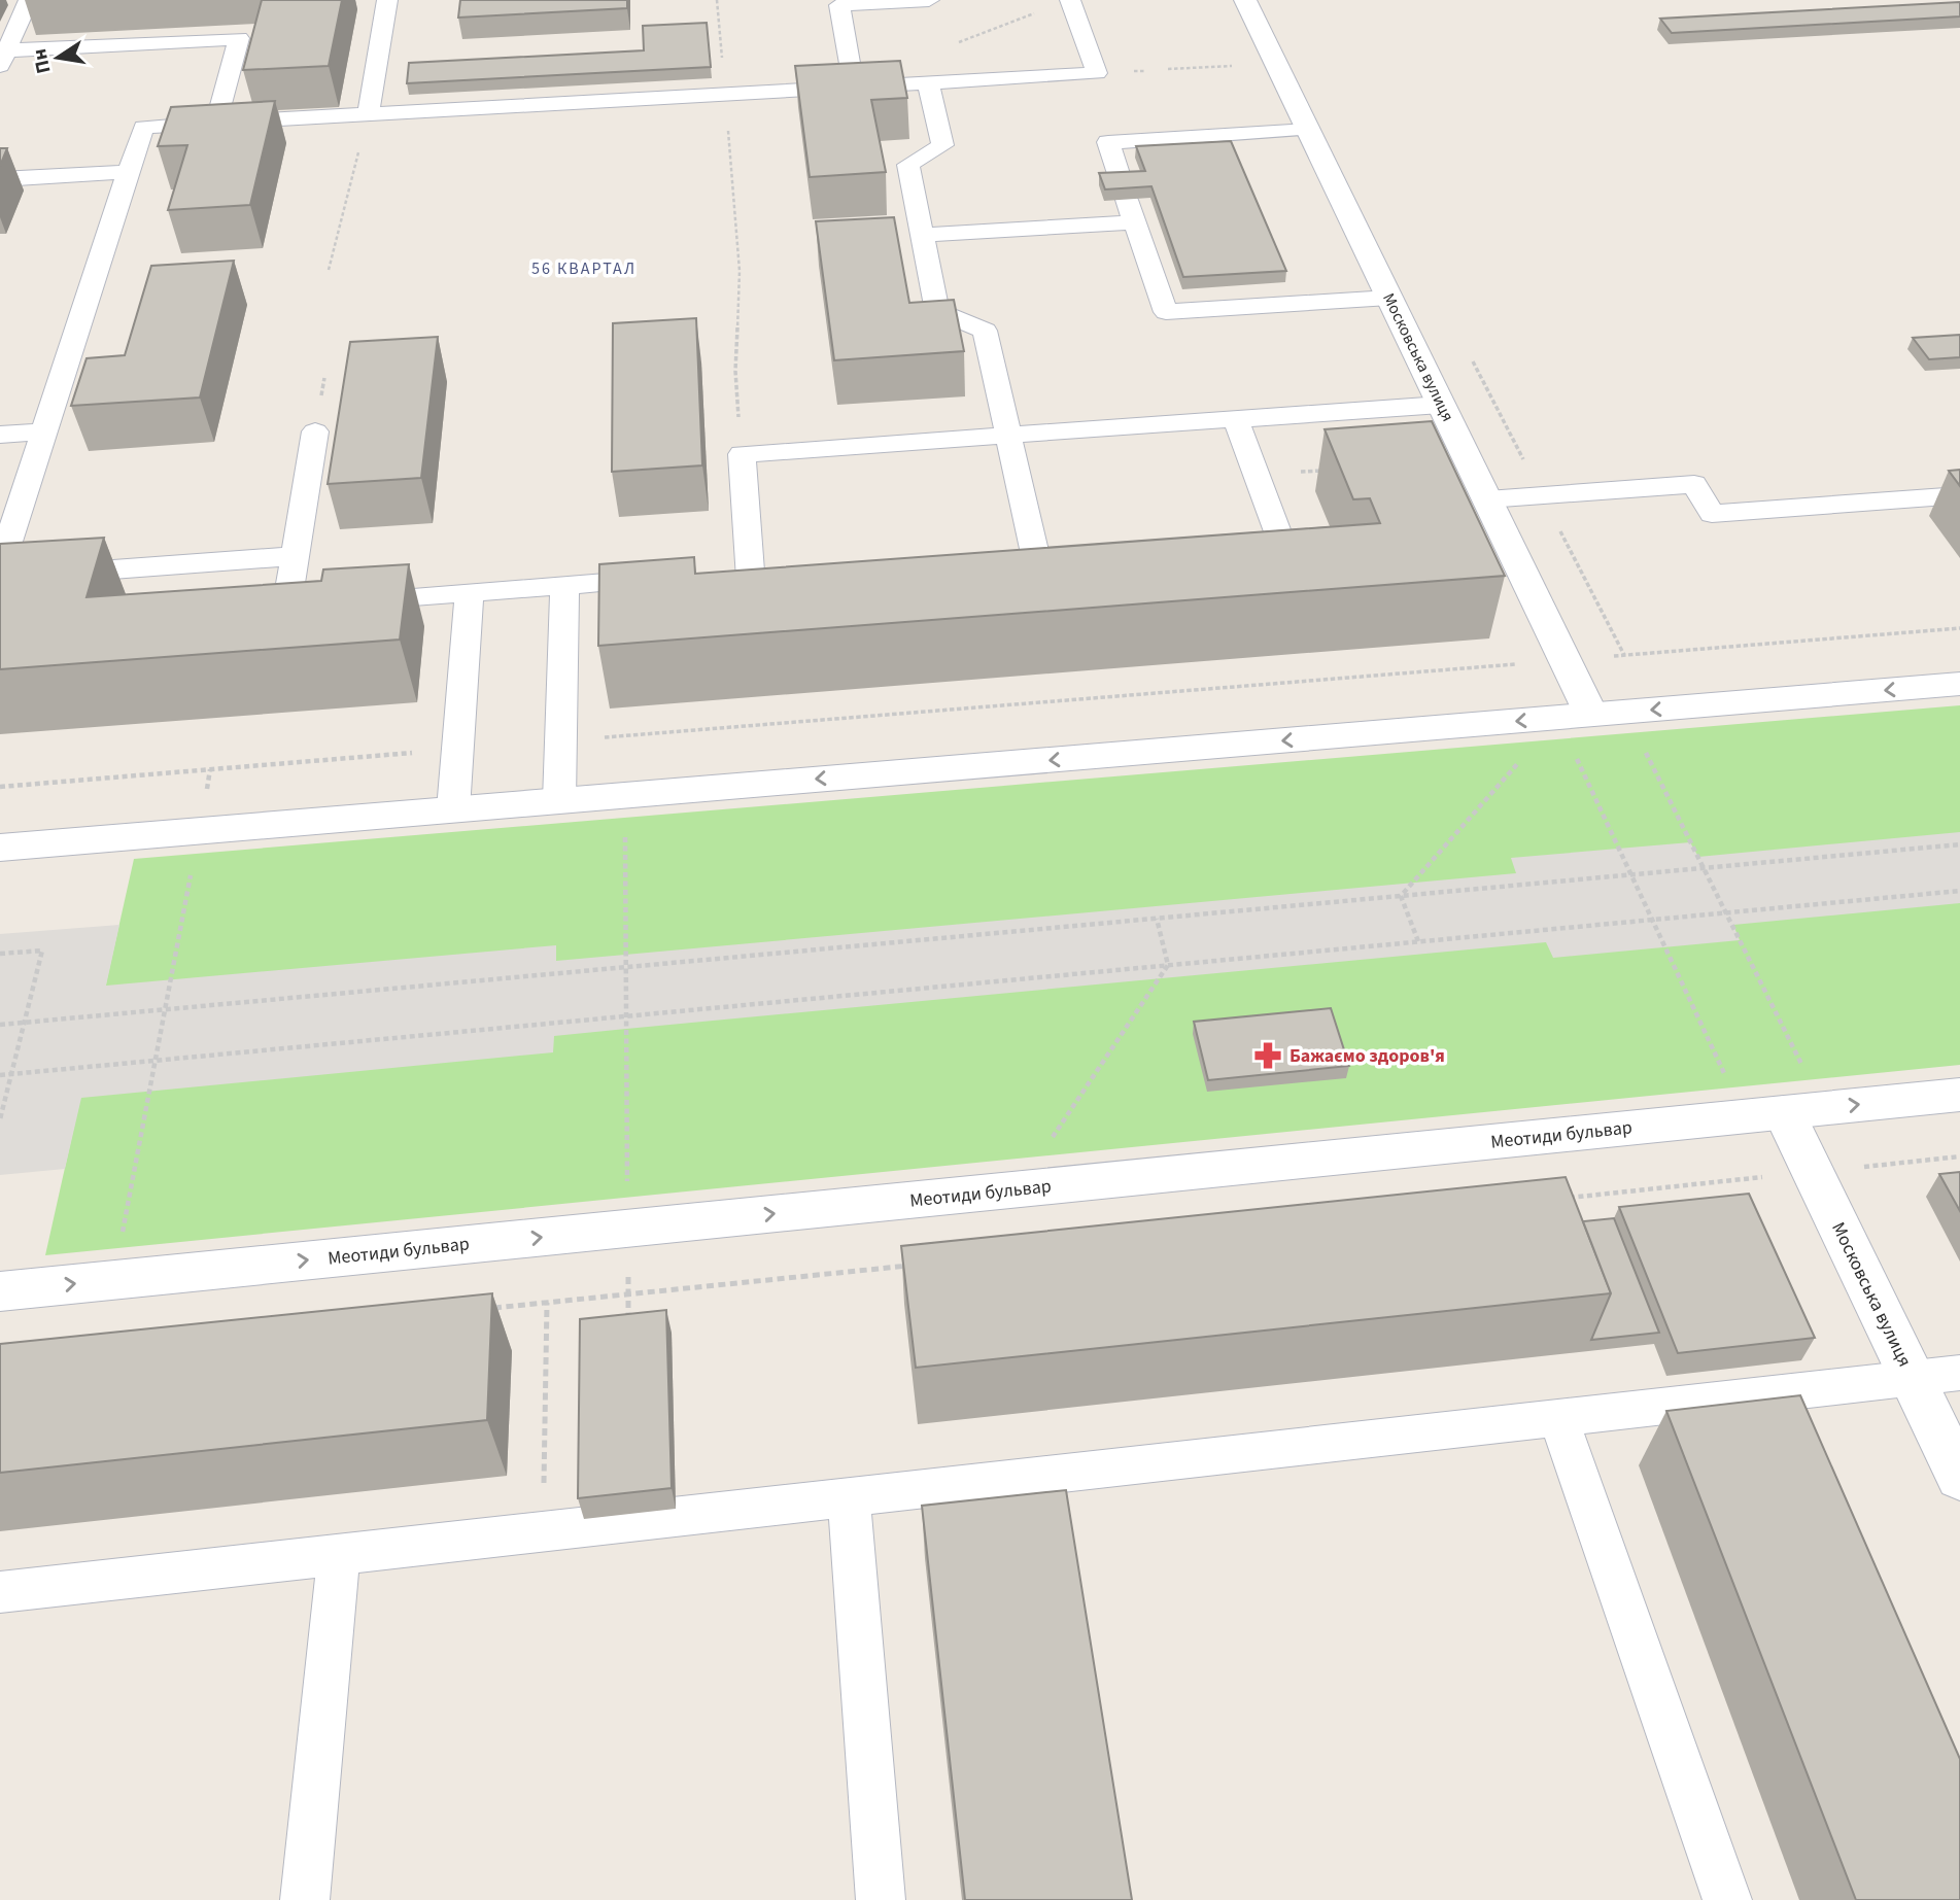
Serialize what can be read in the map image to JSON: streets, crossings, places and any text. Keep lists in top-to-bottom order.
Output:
{
  "streets": {
    "street": ["Московська вулиця", "Меотиди бульвар"]
  },
  "crossings": [
    ["Московська вулиця", "Меотиди бульвар"]
  ],
  "one_way": ["Меотиди бульвар"],
  "districts": ["56 КВАРТАЛ"],
  "places": {
    "pharmacy": ["Бажаємо здоров'я"]
  },
  "north": "left"
}
